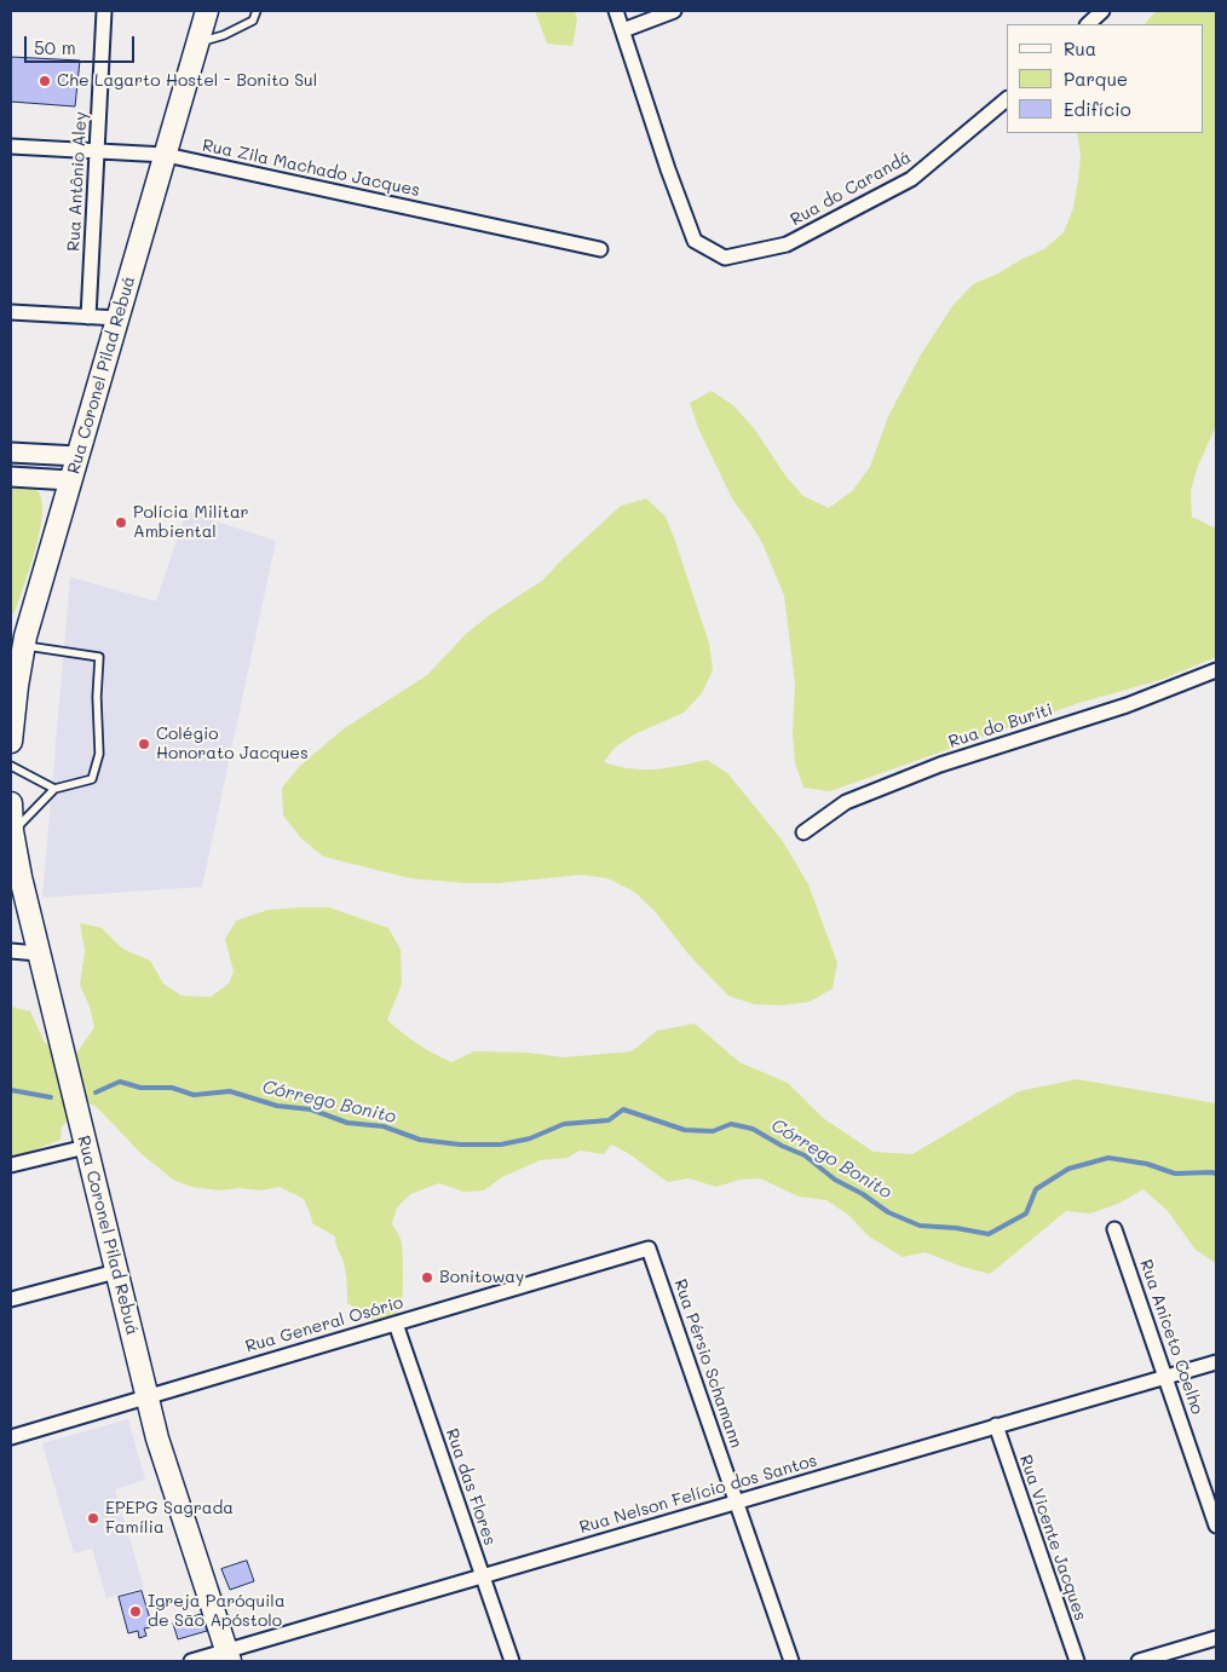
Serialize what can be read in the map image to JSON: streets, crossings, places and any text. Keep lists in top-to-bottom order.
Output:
{
  "streets": {
    "main road": ["Rua Coronel Pilad Rebuá"],
    "street": [
      "Rua Zila Machado Jacques",
      "Rua Antônio Aley",
      "Rua do Carandá",
      "Rua do Buriti",
      "Rua General Osório",
      "Rua Aniceto Coelho",
      "Rua Pérsio Schamann",
      "Rua das Flores",
      "Rua Nelson Felício dos Santos",
      "Rua Vicente Jacques"
    ]
  },
  "crossings": [
    ["Rua Zila Machado Jacques", "Rua Antônio Aley"],
    ["Rua Zila Machado Jacques", "Rua Coronel Pilad Rebuá"],
    ["Rua Coronel Pilad Rebuá", "Rua General Osório"],
    ["Rua Coronel Pilad Rebuá", "Rua Nelson Felício dos Santos"],
    ["Rua General Osório", "Rua Pérsio Schamann"],
    ["Rua General Osório", "Rua das Flores"],
    ["Rua Aniceto Coelho", "Rua Nelson Felício dos Santos"],
    ["Rua Pérsio Schamann", "Rua Nelson Felício dos Santos"],
    ["Rua das Flores", "Rua Nelson Felício dos Santos"],
    ["Rua Nelson Felício dos Santos", "Rua Vicente Jacques"]
  ],
  "water": ["Córrego Bonito"],
  "places": [
    "Che Lagarto Hostel - Bonito Sul",
    "Polícia Militar Ambiental",
    "Colégio Honorato Jacques",
    "Bonitoway",
    "EPEPG Sagrada Família",
    "Igreja Paróquila de São Apóstolo"
  ],
  "legend": ["Rua", "Parque", "Edifício"],
  "scale_bar": "50 m"
}
